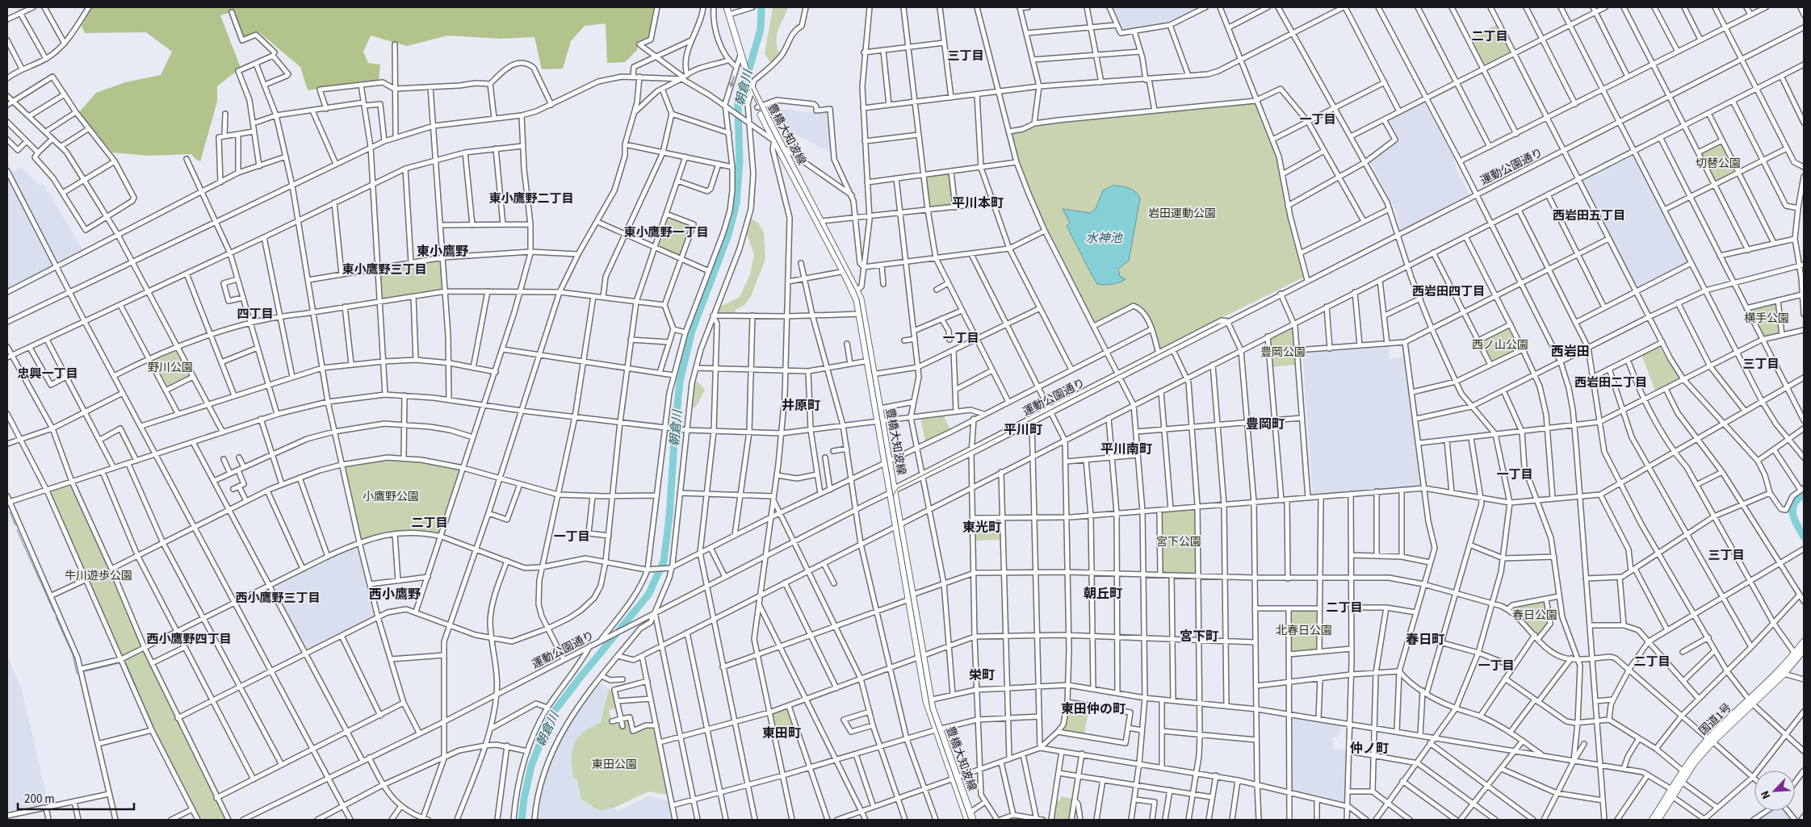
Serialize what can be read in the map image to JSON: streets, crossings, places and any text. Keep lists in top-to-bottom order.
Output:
{
  "streets": {
    "highway": ["国道1号"],
    "main road": ["豊橋大知波線"],
    "street": ["運動公園通り"]
  },
  "crossings": [
    ["豊橋大知波線", "運動公園通り"]
  ],
  "districts": [
    "二丁目",
    "三丁目",
    "一丁目",
    "東小鷹野二丁目",
    "平川本町",
    "西岩田五丁目",
    "東小鷹野一丁目",
    "東小鷹野",
    "東小鷹野三丁目",
    "西岩田四丁目",
    "四丁目",
    "一丁目",
    "西岩田",
    "三丁目",
    "忠興一丁目",
    "西岩田二丁目",
    "井原町",
    "豊岡町",
    "平川町",
    "平川南町",
    "一丁目",
    "二丁目",
    "東光町",
    "一丁目",
    "三丁目",
    "朝丘町",
    "西小鷹野",
    "西小鷹野三丁目",
    "二丁目",
    "宮下町",
    "西小鷹野四丁目",
    "春日町",
    "二丁目",
    "一丁目",
    "栄町",
    "東田仲の町",
    "東田町",
    "仲ノ町"
  ],
  "water": ["朝倉川", "水神池"],
  "parks": [
    "切替公園",
    "岩田運動公園",
    "横手公園",
    "西ノ山公園",
    "豊岡公園",
    "野川公園",
    "小鷹野公園",
    "宮下公園",
    "牛川遊歩公園",
    "春日公園",
    "北春日公園",
    "東田公園"
  ],
  "scale_bar": "200 m",
  "north": "bottom left"
}
